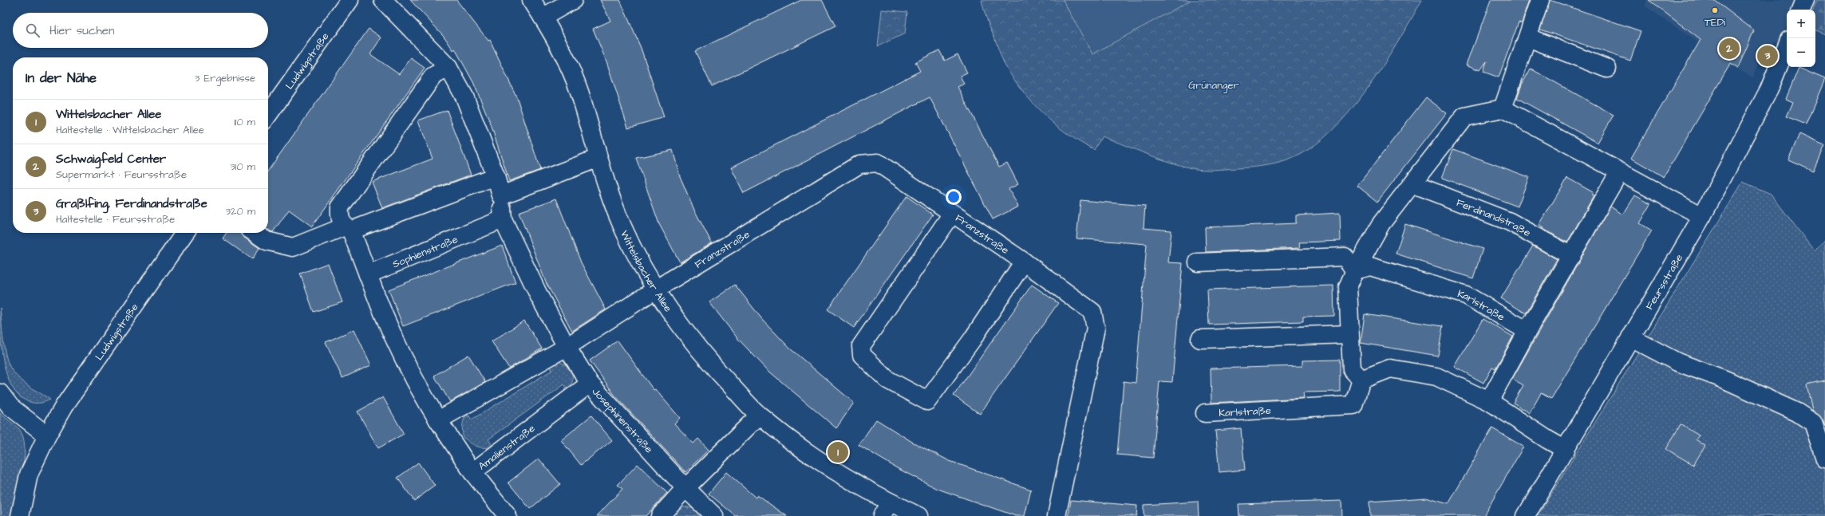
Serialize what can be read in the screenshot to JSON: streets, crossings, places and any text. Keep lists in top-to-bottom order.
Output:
{
  "streets": {
    "street": [
      "Ludwigstraße",
      "Ferdinandstraße",
      "Franzstraße",
      "Sophienstraße",
      "Wittelsbacher Allee",
      "Feursstraße",
      "Karlstraße",
      "Josephinenstraße",
      "Amalienstraße"
    ]
  },
  "crossings": [
    ["Franzstraße", "Wittelsbacher Allee"],
    ["Sophienstraße", "Amalienstraße"],
    ["Josephinenstraße", "Amalienstraße"]
  ],
  "parks": ["Grünanger"],
  "places": ["TEDi"],
  "page": {
    "map_buttons": ["+", "−"],
    "search": "Hier suchen",
    "pins": ["2", "3", "1"],
    "heading": ["In der Nähe", "3 Ergebnisse"],
    "list": [
      {
        "mark": "1",
        "name": "Wittelsbacher Allee",
        "note": "Haltestelle · Wittelsbacher Allee",
        "value": "110 m"
      },
      {
        "mark": "2",
        "name": "Schwaigfeld Center",
        "note": "Supermarkt · Feursstraße",
        "value": "310 m"
      },
      {
        "mark": "3",
        "name": "Graßlfing, Ferdinandstraße",
        "note": "Haltestelle · Feursstraße",
        "value": "320 m"
      }
    ]
  }
}
